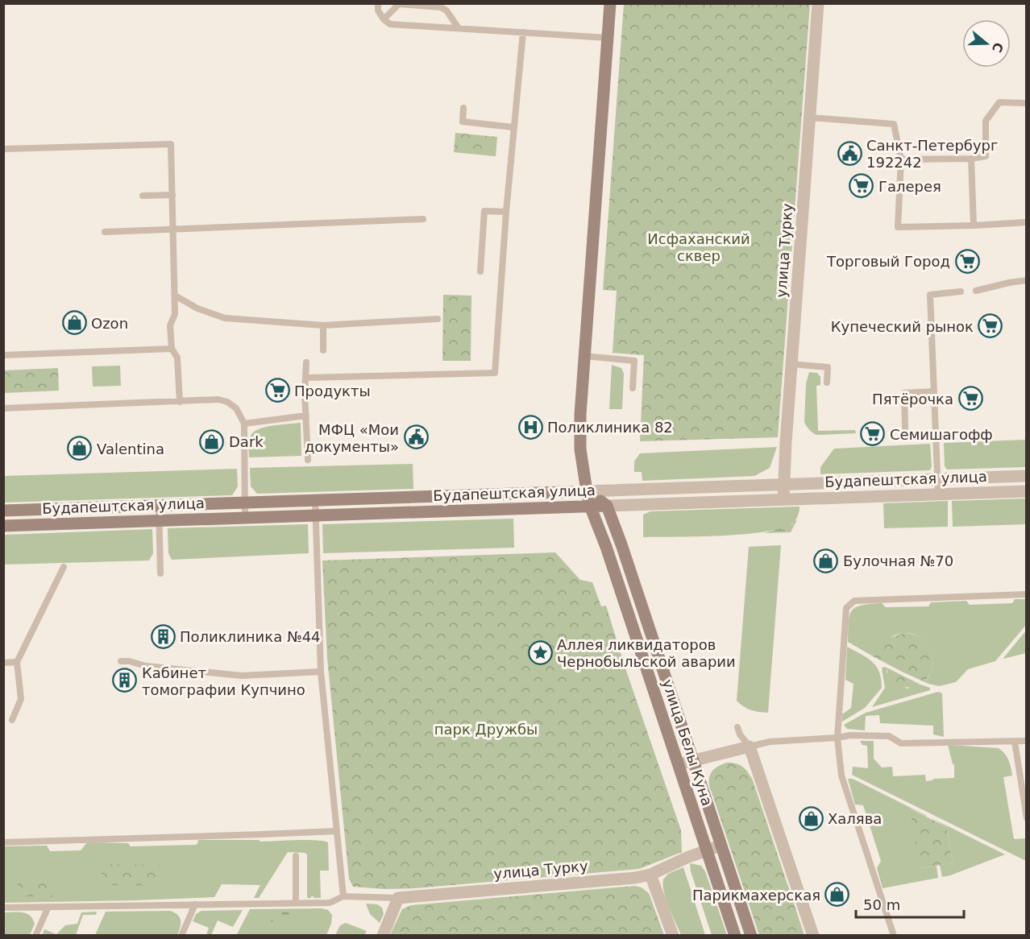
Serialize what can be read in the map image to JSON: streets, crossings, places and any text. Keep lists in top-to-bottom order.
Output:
{
  "streets": {
    "street": ["улица Турку", "Будапештская улица", "улица Белы Куна"]
  },
  "crossings": [
    ["улица Турку", "Будапештская улица"],
    ["улица Турку", "улица Белы Куна"],
    ["Будапештская улица", "улица Белы Куна"]
  ],
  "parks": ["Исфаханский сквер", "парк Дружбы"],
  "places": {
    "public building": ["Санкт-Петербург 192242", "МФЦ «Мои документы»"],
    "supermarket": [
      "Галерея",
      "Торговый Город",
      "Купеческий рынок",
      "Продукты",
      "Пятёрочка",
      "Семишагофф"
    ],
    "shop": [
      "Ozon",
      "Dark",
      "Valentina",
      "Булочная №70",
      "Халява",
      "Парикмахерская"
    ],
    "hospital": ["Поликлиника 82"],
    "building": ["Поликлиника №44", "Кабинет томографии Купчино"],
    "place": ["Аллея ликвидаторов Чернобыльской аварии"]
  },
  "scale_bar": "50 m",
  "north": "right"
}
